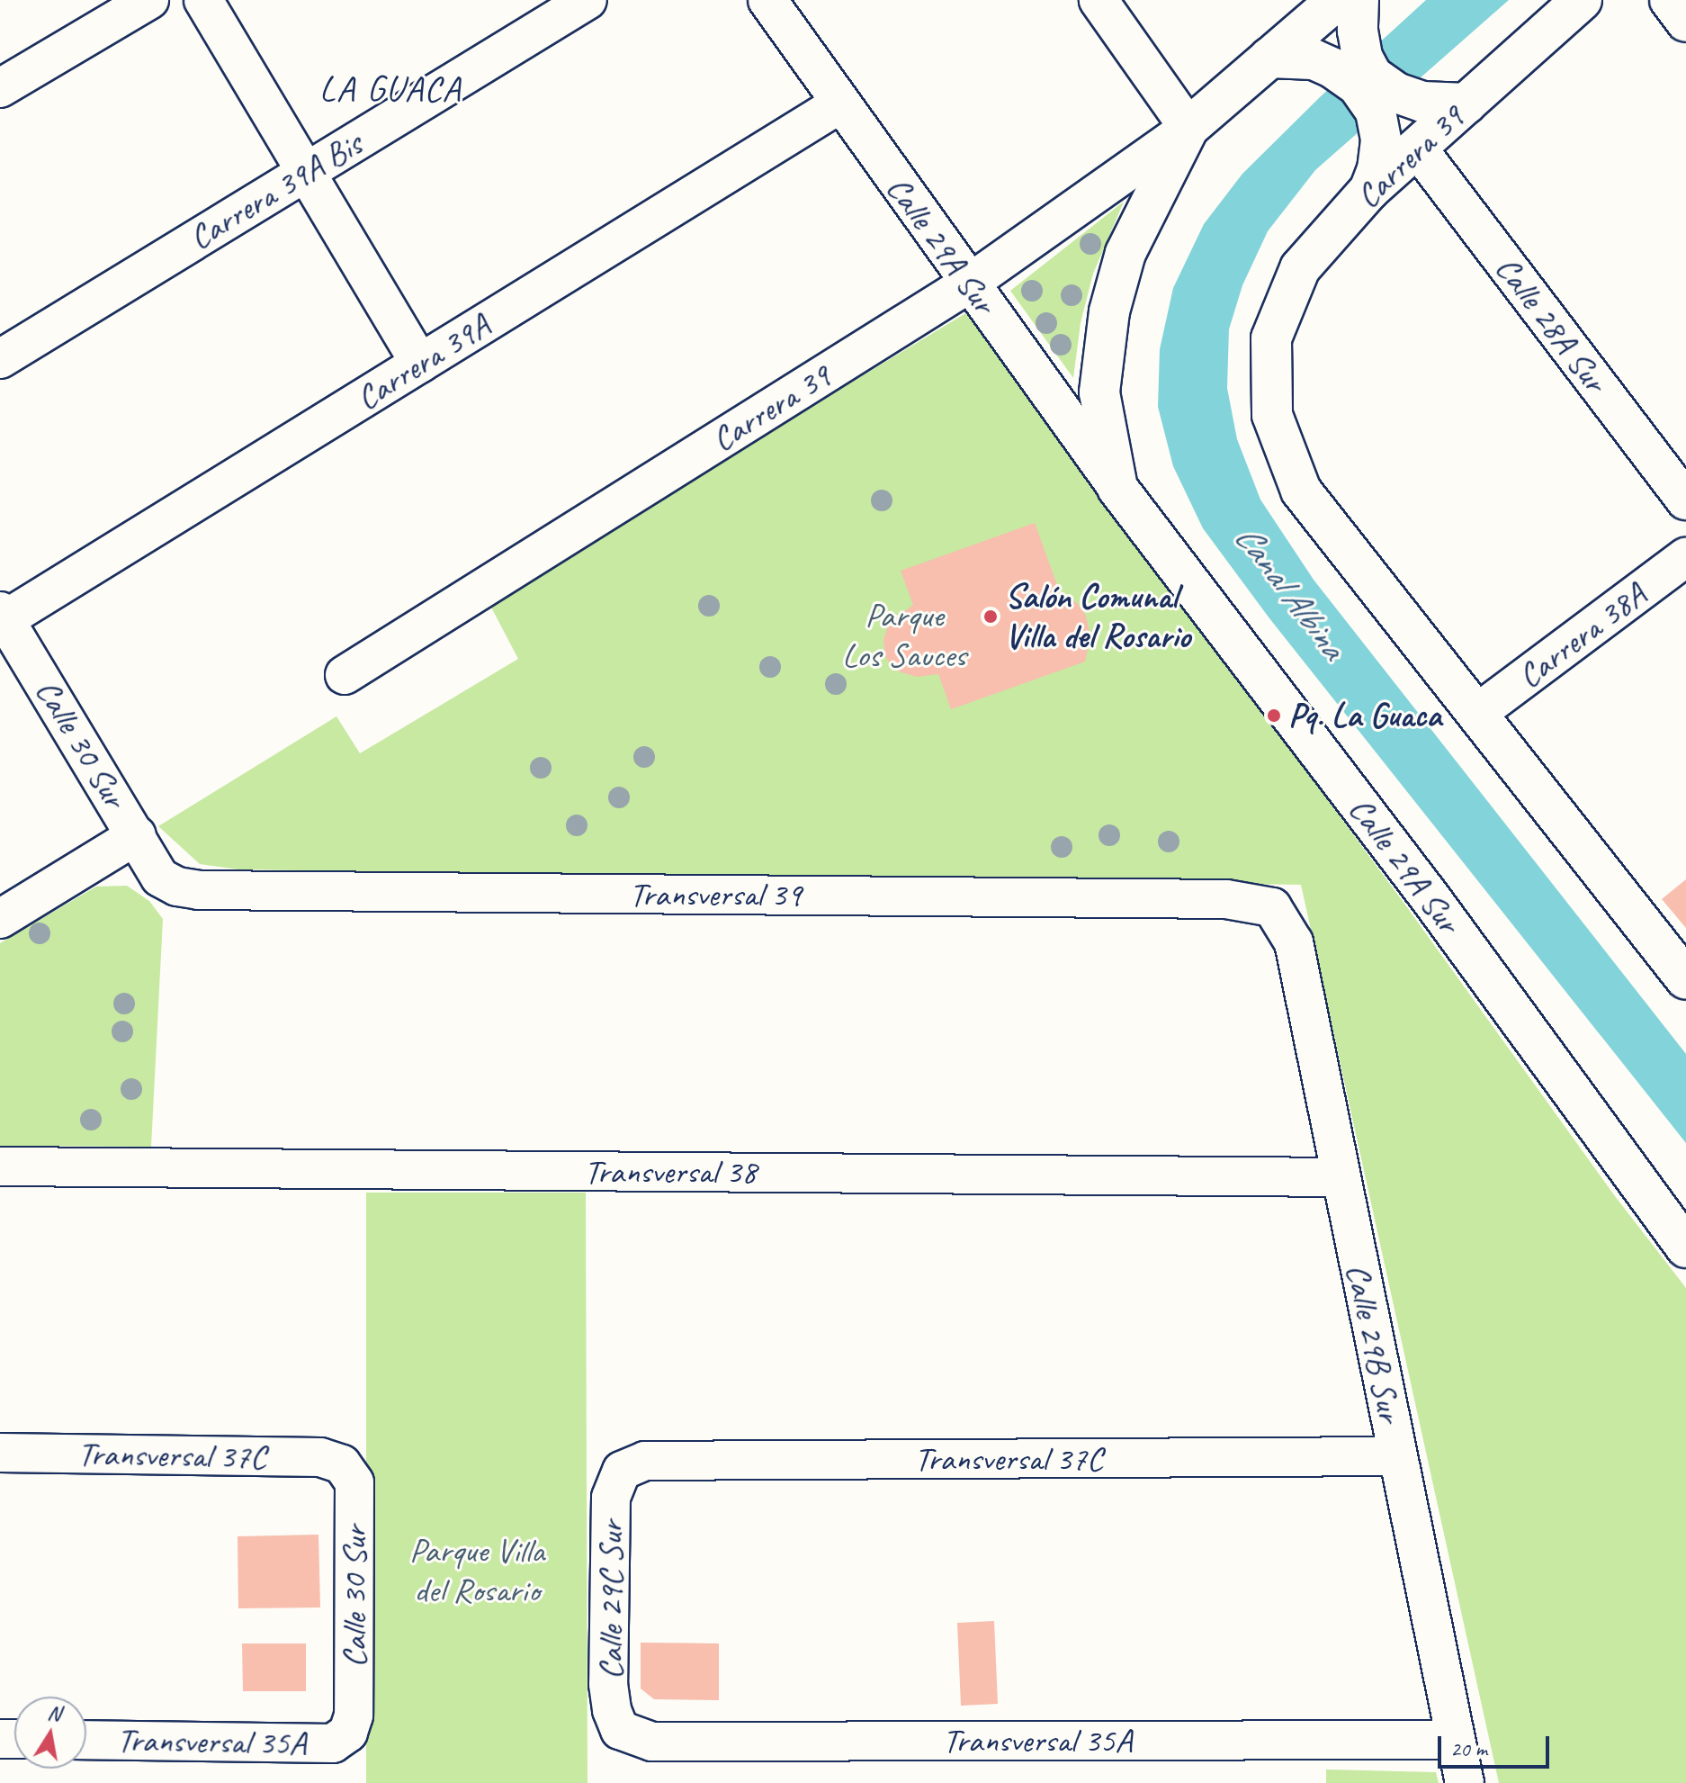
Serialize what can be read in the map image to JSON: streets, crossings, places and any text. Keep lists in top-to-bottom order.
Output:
{
  "streets": {
    "street": [
      "Carrera 39",
      "Carrera 39A Bis",
      "Calle 29A Sur",
      "Calle 28A Sur",
      "Carrera 39A",
      "Carrera 38A",
      "Calle 30 Sur",
      "Transversal 39",
      "Transversal 38",
      "Calle 29B Sur",
      "Transversal 37C",
      "Calle 29C Sur",
      "Transversal 35A"
    ]
  },
  "crossings": [
    ["Carrera 39", "Calle 29A Sur"],
    ["Carrera 39", "Calle 28A Sur"],
    ["Carrera 39", "Carrera 38A"],
    ["Calle 29A Sur", "Carrera 39A"],
    ["Carrera 39A", "Calle 30 Sur"],
    ["Calle 30 Sur", "Transversal 39"],
    ["Calle 30 Sur", "Transversal 37C"],
    ["Calle 30 Sur", "Transversal 35A"],
    ["Transversal 39", "Calle 29B Sur"],
    ["Transversal 38", "Calle 29B Sur"],
    ["Calle 29B Sur", "Transversal 37C"],
    ["Calle 29B Sur", "Transversal 35A"],
    ["Transversal 37C", "Calle 29C Sur"],
    ["Calle 29C Sur", "Transversal 35A"]
  ],
  "districts": ["LA GUACA"],
  "water": ["Canal Albina"],
  "parks": ["Parque Los Sauces", "Parque Villa del Rosario"],
  "places": ["Salón Comunal Villa del Rosario", "Pq. La Guaca"],
  "scale_bar": "20 m",
  "north": "top"
}
